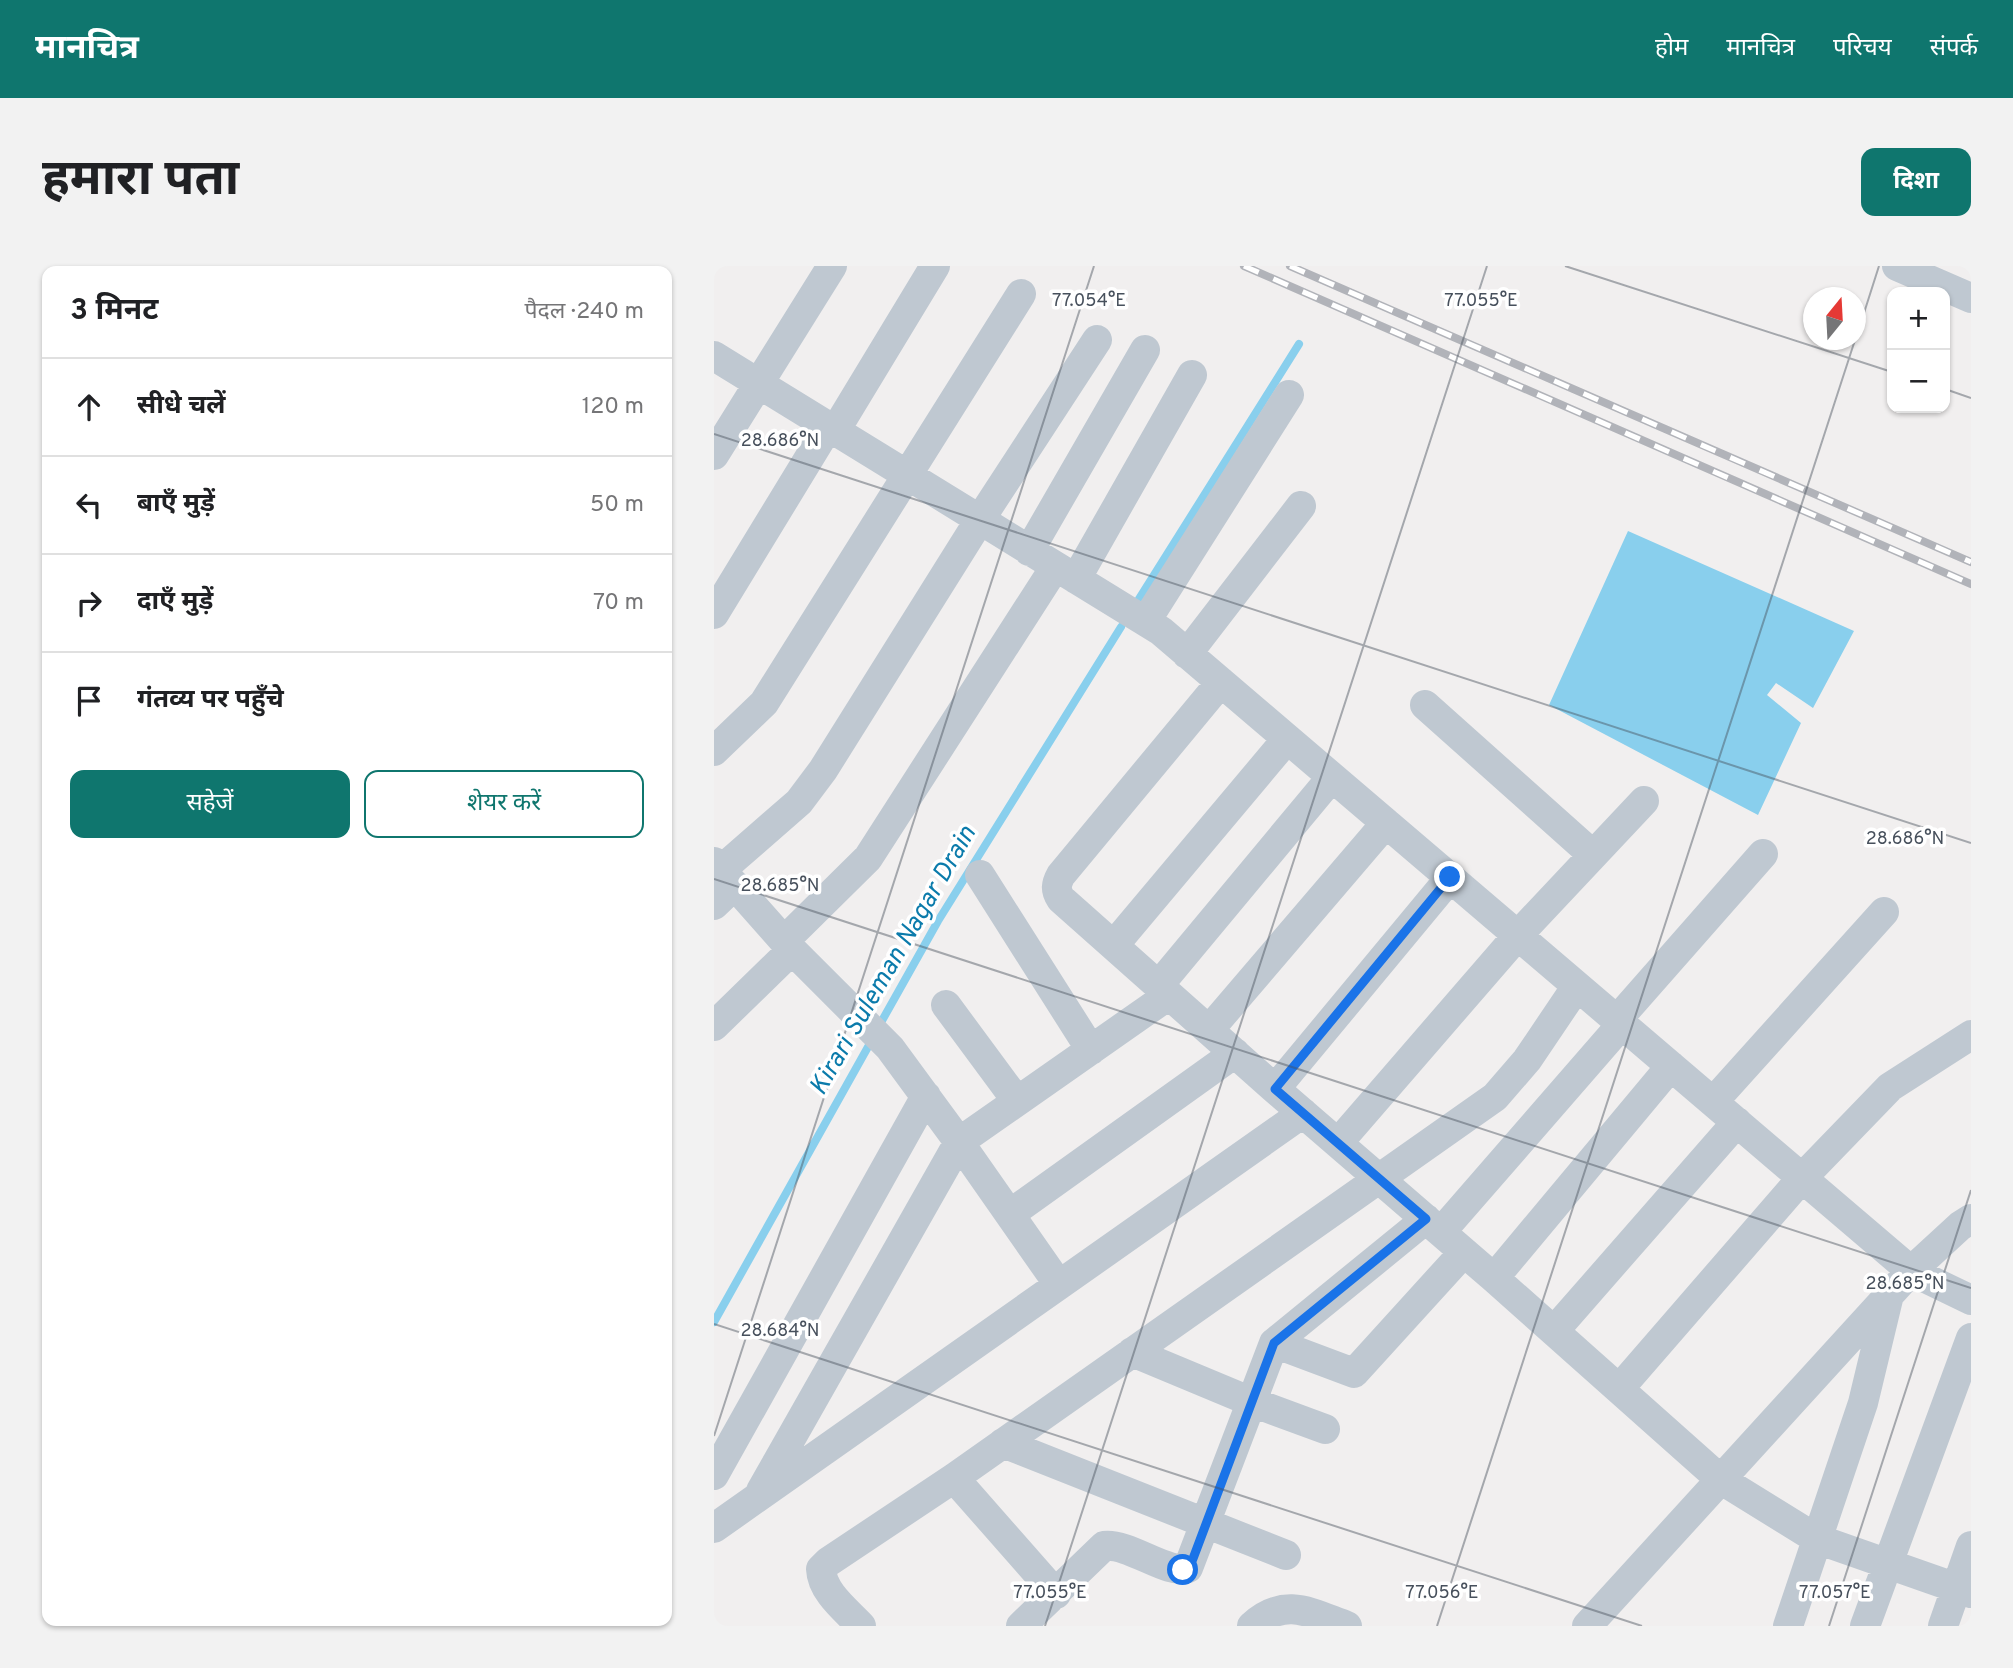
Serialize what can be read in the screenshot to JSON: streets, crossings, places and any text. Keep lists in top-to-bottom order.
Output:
{
  "water": ["Kirari Suleman Nagar Drain"],
  "north": "top",
  "page": {
    "header": "मानचित्र",
    "nav": [
      "होम",
      "मानचित्र",
      "परिचय",
      "संपर्क"
    ],
    "buttons": [
      "दिशा",
      ["सहेजें", "शेयर करें"]
    ],
    "title": "हमारा पता",
    "heading": ["3 मिनट", "पैदल · 240 m"],
    "map_buttons": ["+", "−"],
    "list": [
      ["सीधे चलें", "120 m"],
      ["बाएँ मुड़ें", "50 m"],
      ["दाएँ मुड़ें", "70 m"],
      "गंतव्य पर पहुँचे"
    ]
  },
  "coordinates": [
    "77.054°E",
    "77.055°E",
    "28.686°N",
    "28.685°N",
    "28.684°N",
    "77.056°E",
    "77.057°E"
  ]
}
